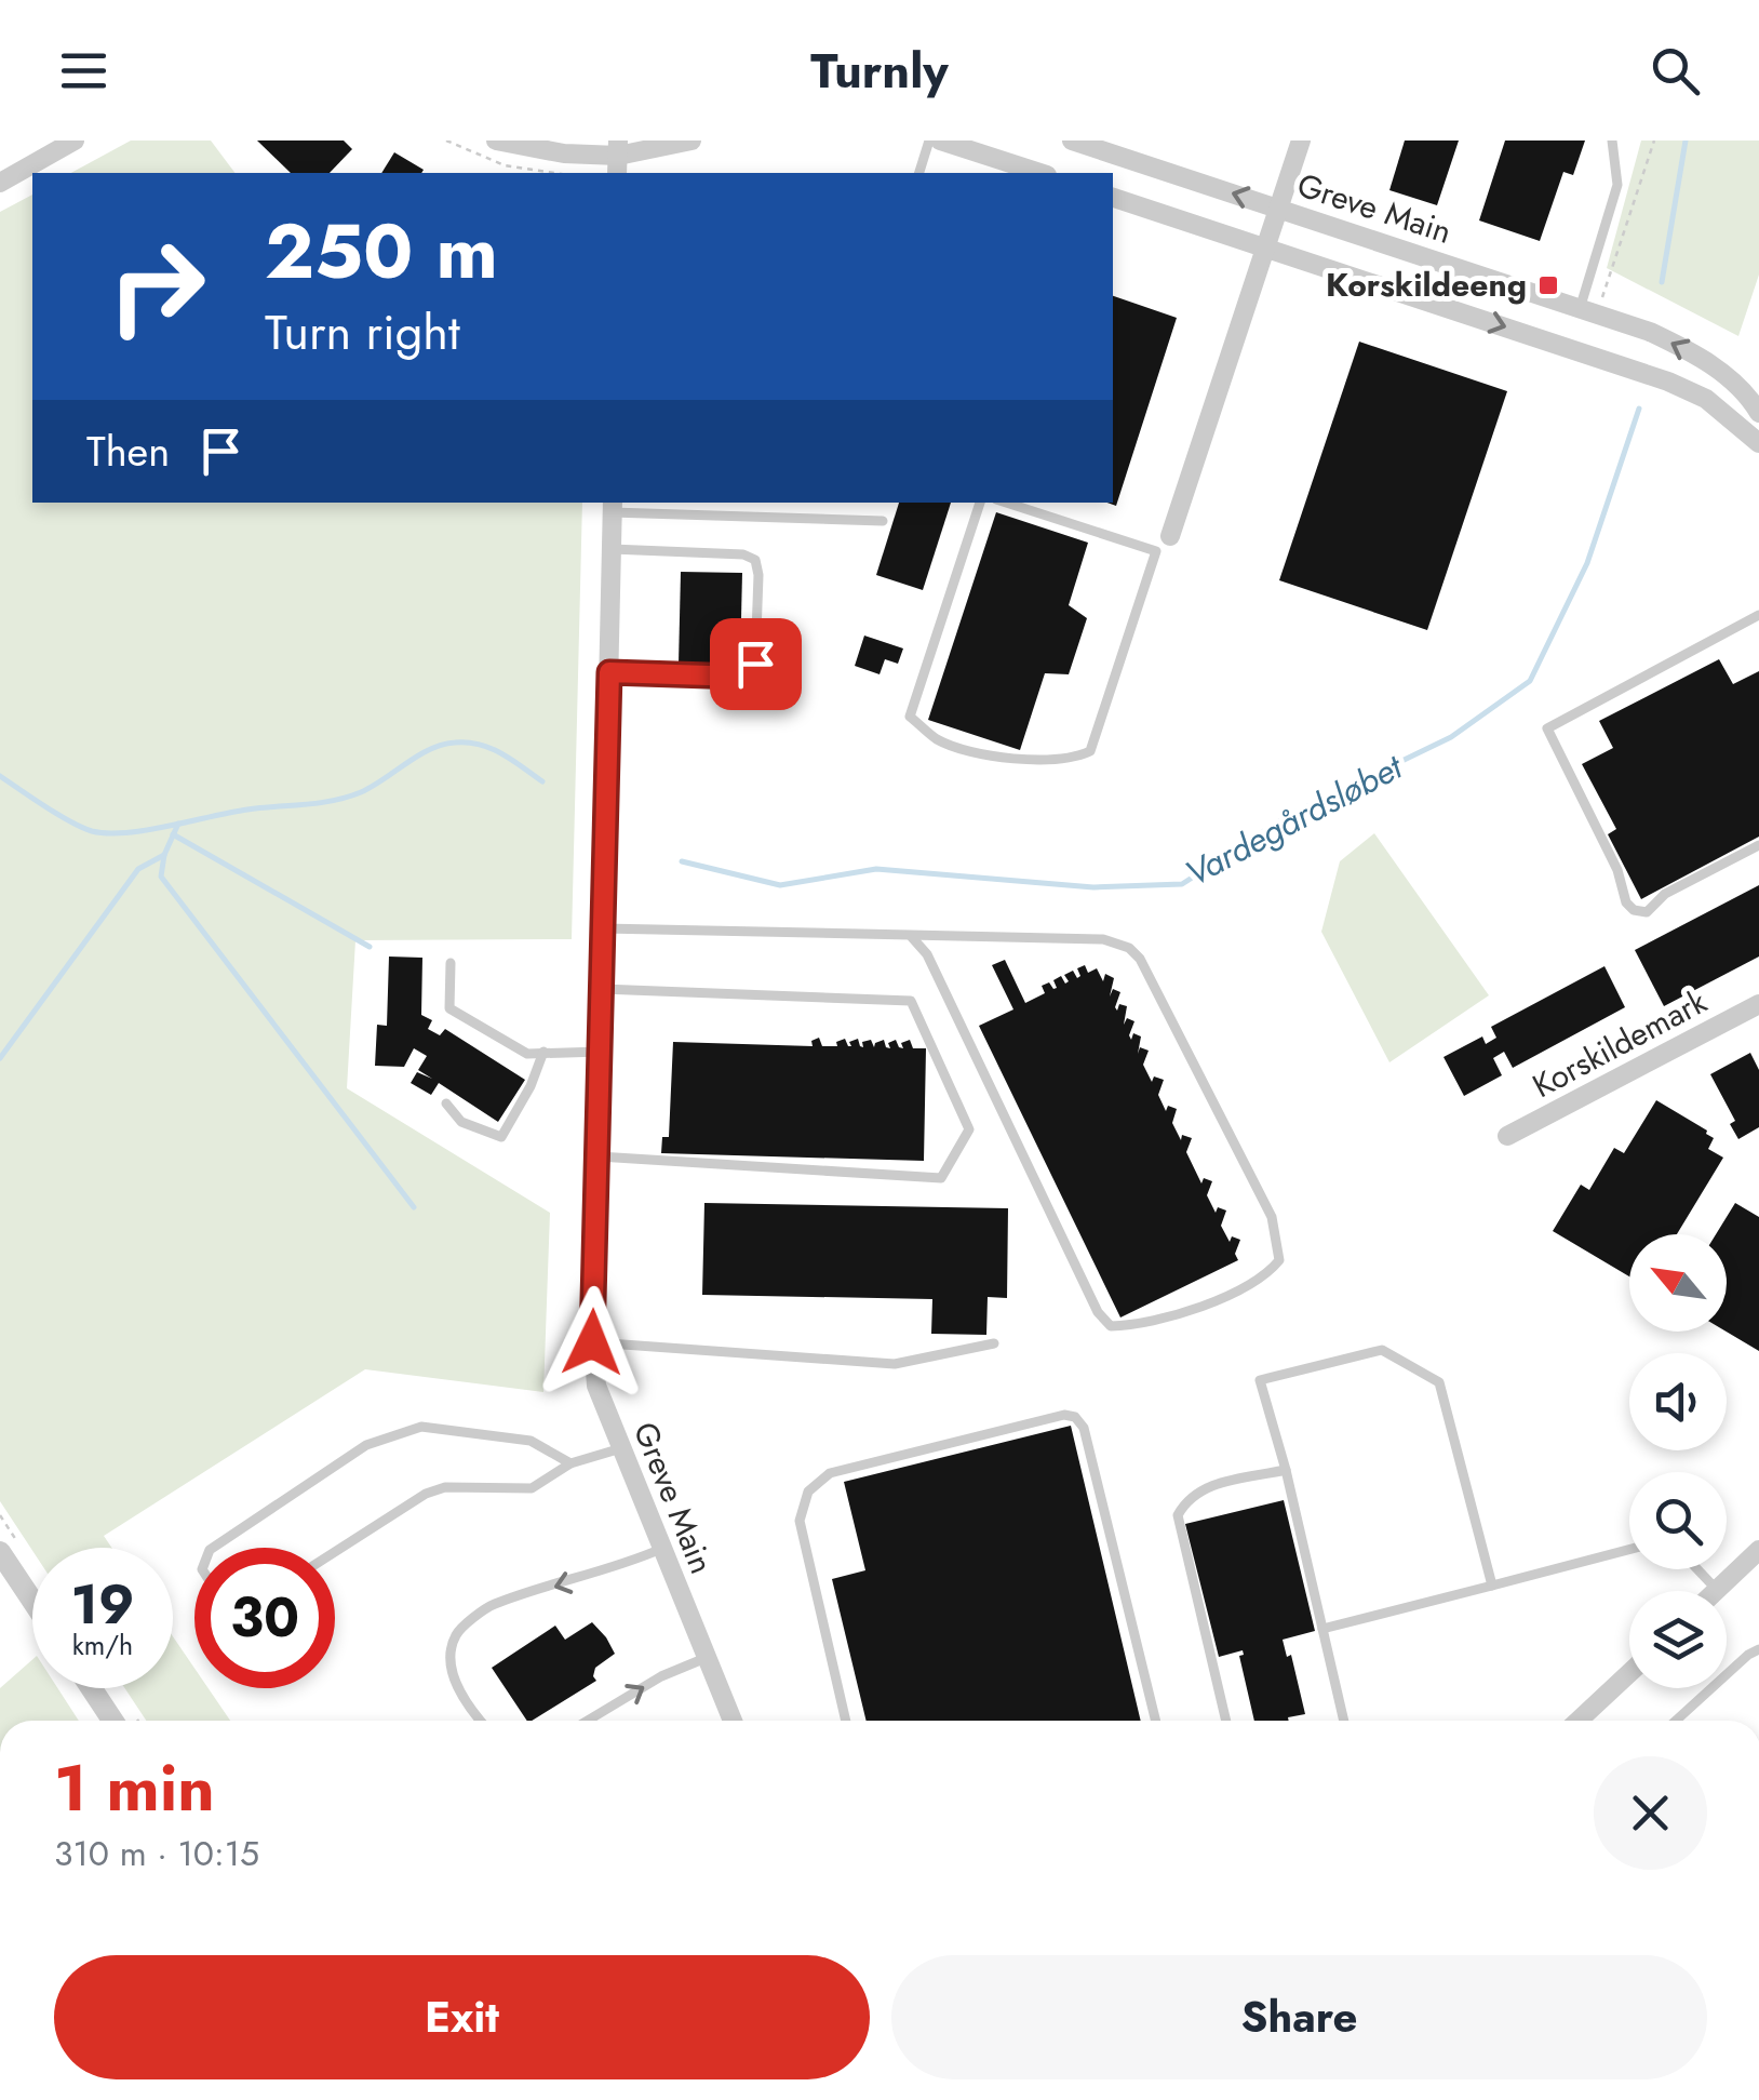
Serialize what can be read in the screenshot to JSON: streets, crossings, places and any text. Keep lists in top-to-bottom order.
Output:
{
  "streets": {
    "street": ["Greve Main", "Korskildemark"]
  },
  "water": ["Vardegårdsløbet"],
  "places": {
    "transit": ["Korskildeeng"]
  },
  "north": "top left",
  "page": {
    "header": "Turnly",
    "turn": ["250 m", "Turn right"],
    "then": "Then",
    "speed": "19 km/h",
    "limit": "30",
    "heading": ["1 min", "310 m · 10:15"],
    "buttons": ["Exit", "Share"]
  }
}
